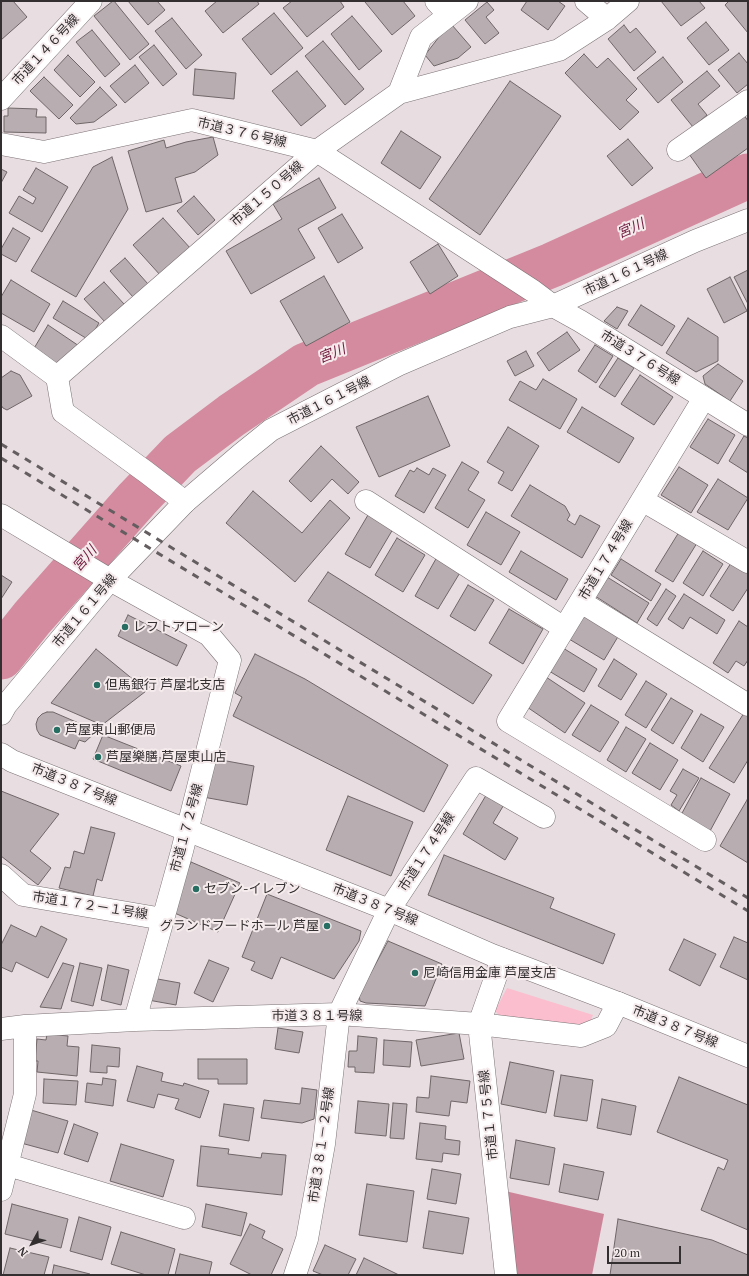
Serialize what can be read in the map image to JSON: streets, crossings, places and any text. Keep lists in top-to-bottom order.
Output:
{
  "streets": {
    "street": [
      "市道１４６号線",
      "市道３７６号線",
      "市道１５０号線",
      "市道１６１号線",
      "市道１７４号線",
      "市道３８７号線",
      "市道１７２号線",
      "市道１７２－１号線",
      "市道３８１号線",
      "市道１７５号線",
      "市道３８１－２号線"
    ]
  },
  "crossings": [
    ["市道３７６号線", "市道１５０号線"],
    ["市道３７６号線", "市道１６１号線"],
    ["市道３７６号線", "市道１７４号線"],
    ["市道１６１号線", "市道１７２号線"],
    ["市道１７４号線", "市道３８７号線"],
    ["市道１７４号線", "市道３８１号線"],
    ["市道１７４号線", "市道３８１－２号線"],
    ["市道３８７号線", "市道１７２号線"],
    ["市道３８７号線", "市道３８１号線"],
    ["市道３８７号線", "市道１７５号線"],
    ["市道１７２号線", "市道１７２－１号線"],
    ["市道１７２号線", "市道３８１号線"],
    ["市道３８１号線", "市道１７５号線"],
    ["市道３８１号線", "市道３８１－２号線"]
  ],
  "water": ["宮川"],
  "places": [
    "レフトアローン",
    "但馬銀行 芦屋北支店",
    "芦屋東山郵便局",
    "芦屋樂膳 芦屋東山店",
    "セブン-イレブン",
    "グランドフードホール 芦屋",
    "尼崎信用金庫 芦屋支店"
  ],
  "scale_bar": "20 m",
  "north": "bottom left"
}
